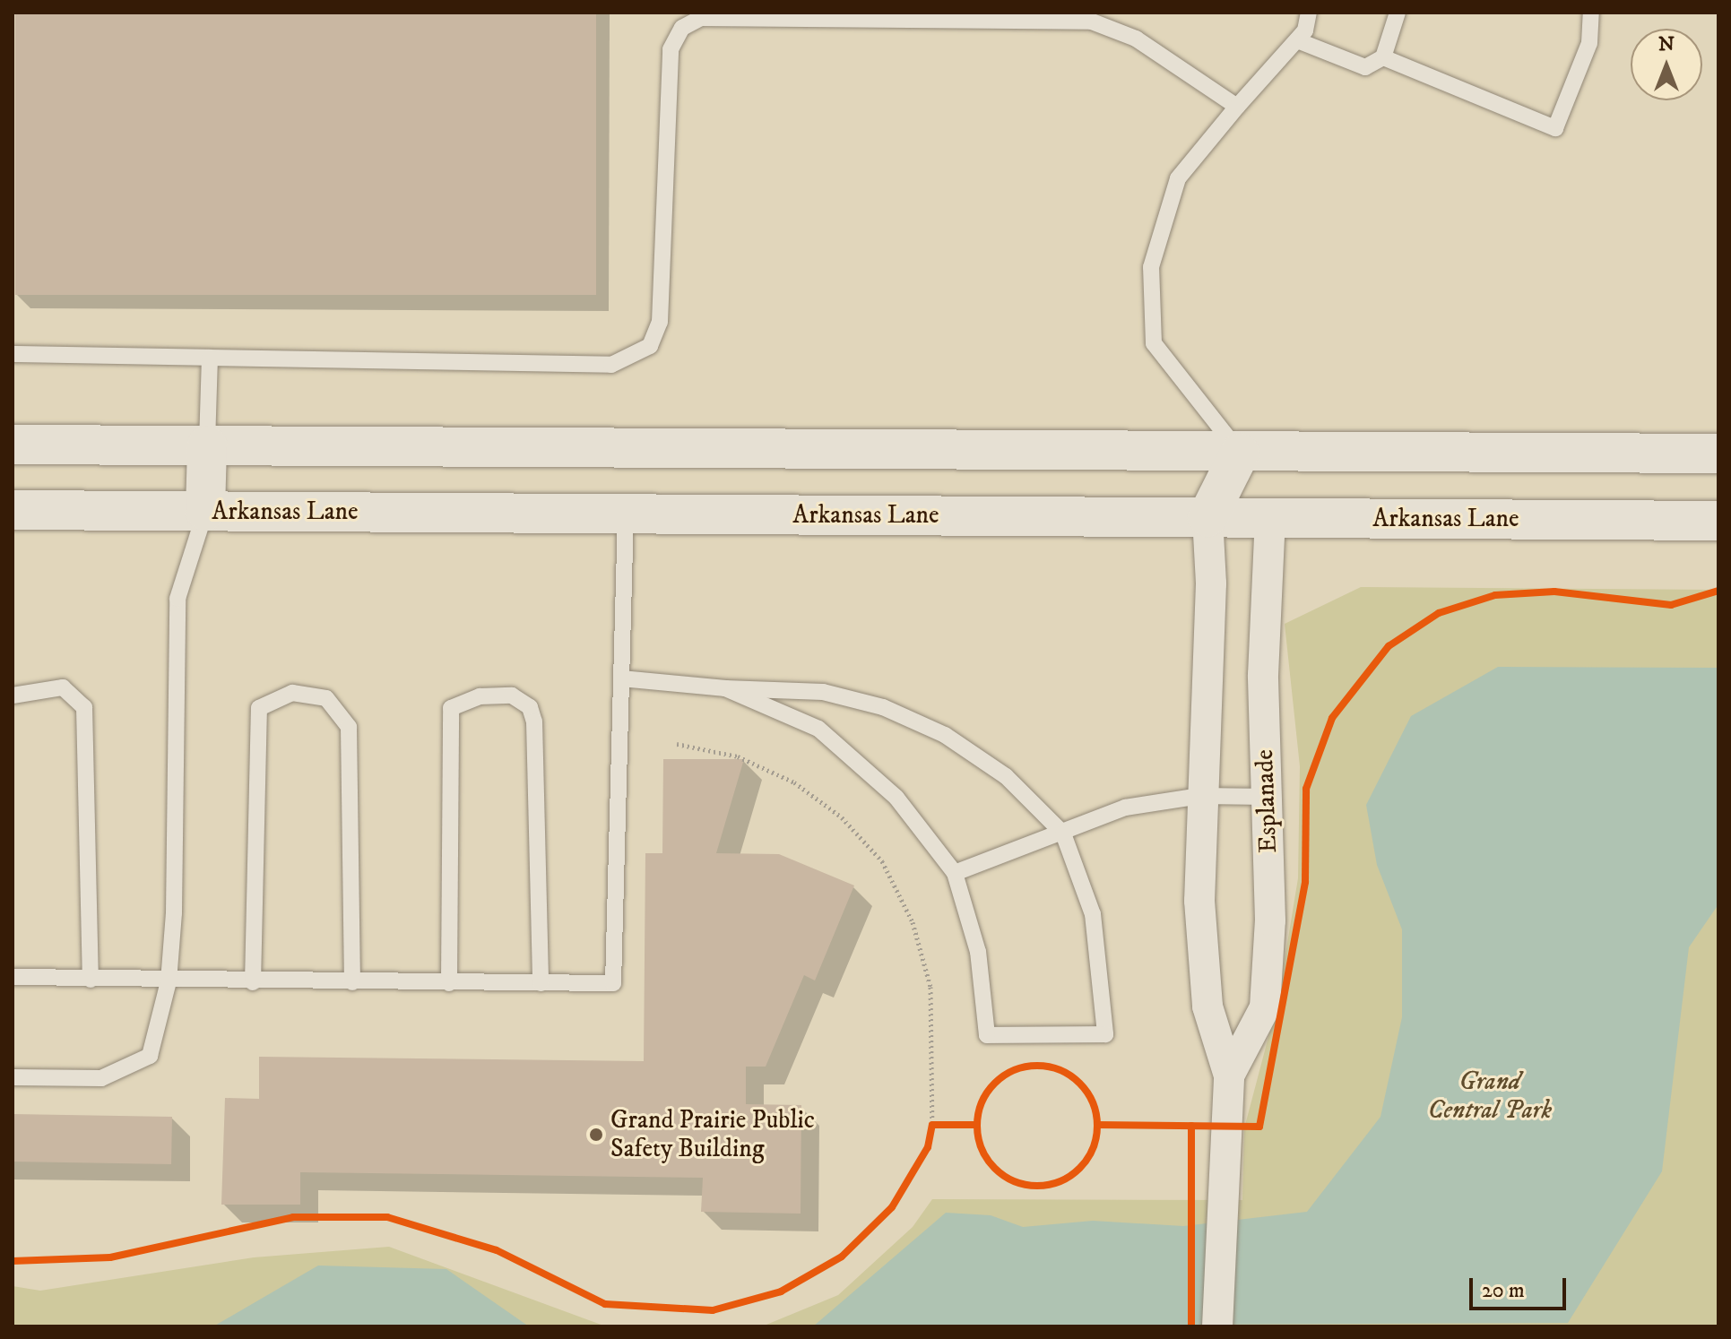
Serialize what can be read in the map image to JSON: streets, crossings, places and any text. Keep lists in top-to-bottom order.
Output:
{
  "streets": {
    "main road": ["Arkansas Lane"],
    "street": ["Esplanade"]
  },
  "crossings": [
    ["Arkansas Lane", "Esplanade"]
  ],
  "parks": ["Grand Central Park"],
  "places": ["Grand Prairie Public Safety Building"],
  "scale_bar": "20 m",
  "north": "top"
}
